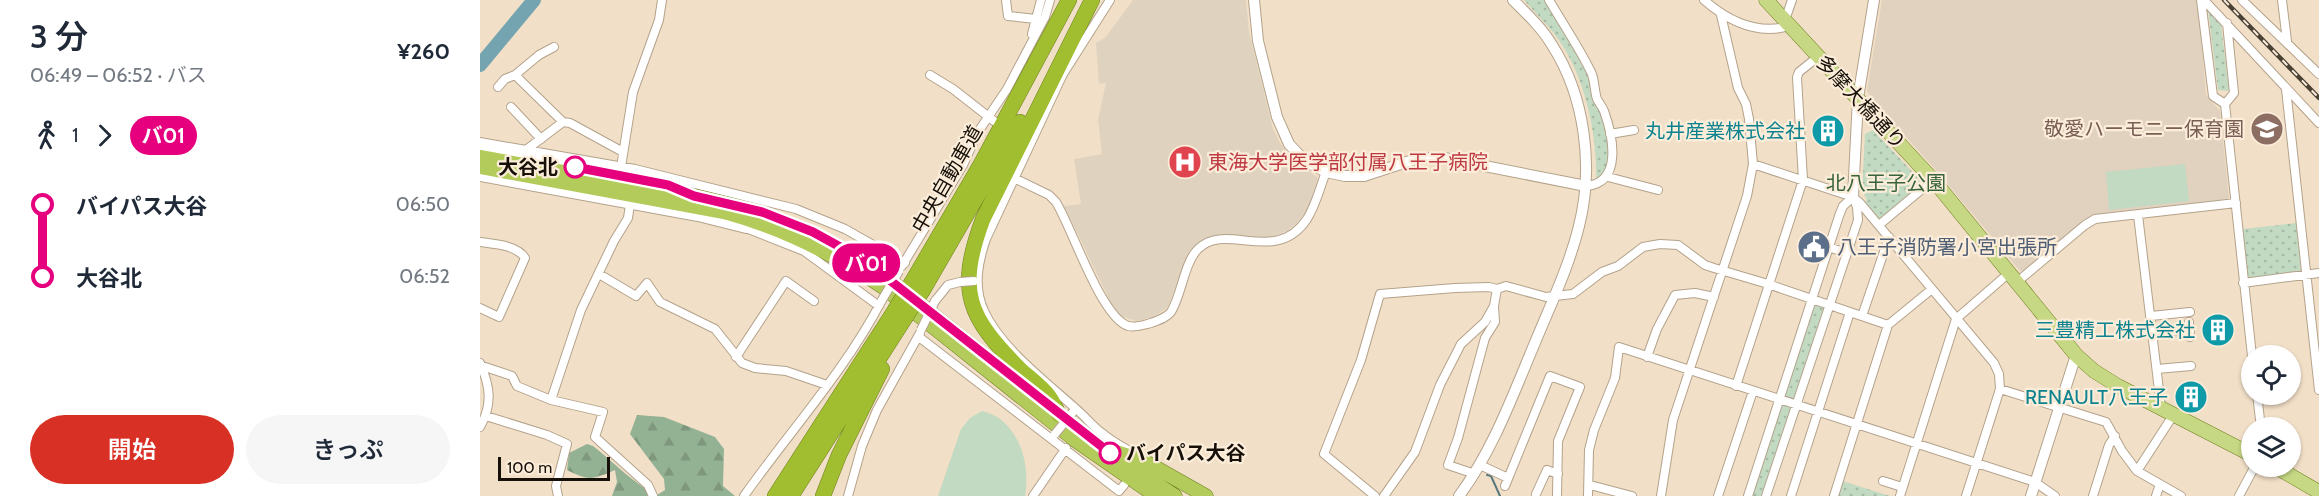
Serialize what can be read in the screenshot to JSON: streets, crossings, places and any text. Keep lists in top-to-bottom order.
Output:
{
  "streets": {
    "highway": ["中央自動車道"],
    "main road": ["多摩大橋通り"]
  },
  "parks": ["北八王子公園"],
  "places": {
    "school or university": ["敬愛ハーモニー保育園"],
    "building": ["丸井産業株式会社", "三豊精工株式会社", "RENAULT八王子"],
    "hospital": ["東海大学医学部付属八王子病院"],
    "other": ["大谷北", "バイパス大谷"],
    "public building": ["八王子消防署小宮出張所"]
  },
  "lines": ["bus line バ01"],
  "scale_bar": "100 m",
  "page": {
    "heading": ["3 分", "06:49 – 06:52 · バス", "¥260"],
    "on_map": "バ01",
    "legs": ["1", "バ01"],
    "list": [
      {
        "name": "バイパス大谷",
        "value": "06:50"
      },
      {
        "name": "大谷北",
        "value": "06:52"
      }
    ],
    "buttons": ["開始", "きっぷ"],
    "scale": "100 m"
  }
}
